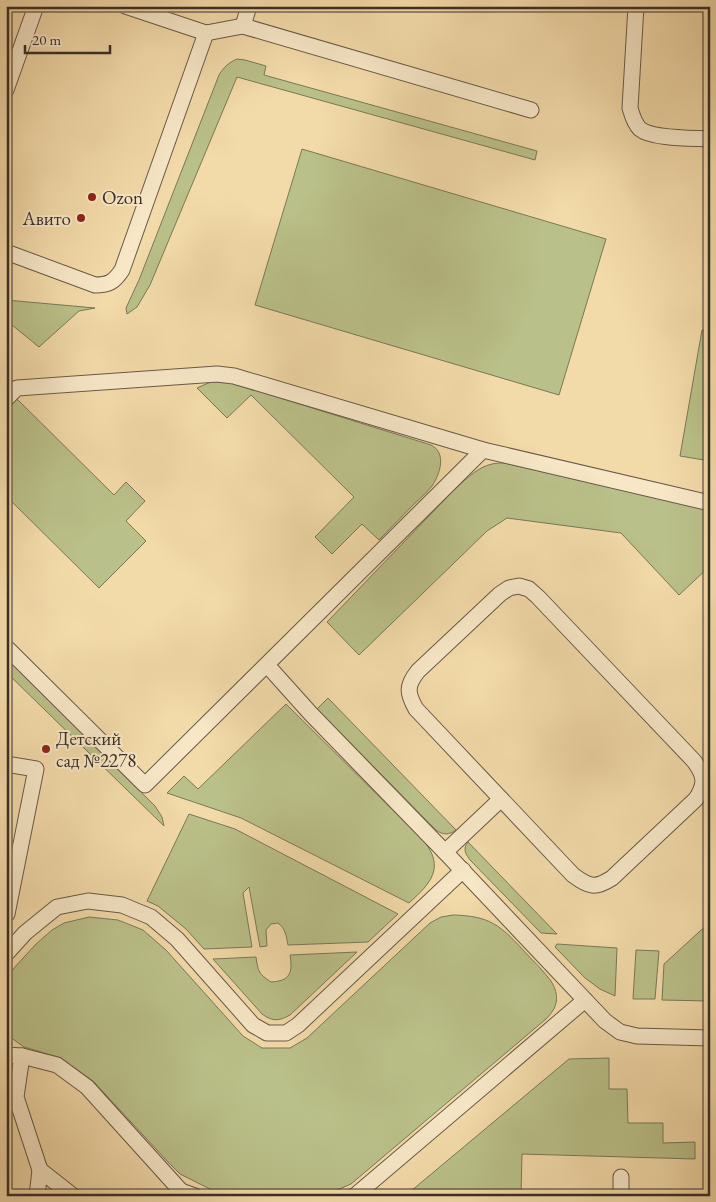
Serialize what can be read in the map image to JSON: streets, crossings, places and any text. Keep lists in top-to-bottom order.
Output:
{
  "places": ["Ozon", "Авито", "Детский сад №2278"],
  "scale_bar": "20 m"
}
